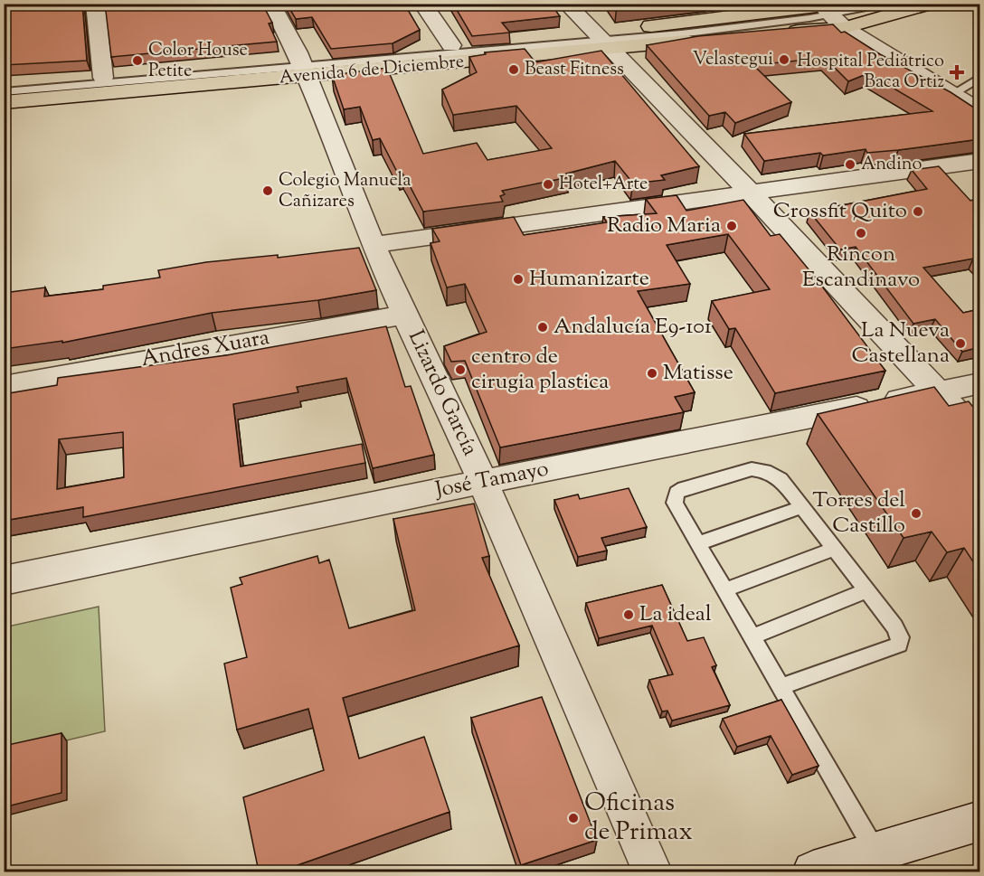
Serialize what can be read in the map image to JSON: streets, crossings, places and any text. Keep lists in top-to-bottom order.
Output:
{
  "streets": {
    "main road": ["Avenida 6 de Diciembre"],
    "street": ["Andres Xuara", "Lizardo García", "José Tamayo"]
  },
  "crossings": [
    ["Avenida 6 de Diciembre", "Lizardo García"],
    ["Andres Xuara", "Lizardo García"],
    ["Lizardo García", "José Tamayo"]
  ],
  "places": {
    "other": [
      "Velastegui",
      "Color House Petite",
      "Beast Fitness",
      "Andino",
      "Hotel+Arte",
      "Colegio Manuela Cañizares",
      "Crossfit Quito",
      "Radio Maria",
      "Rincon Escandinavo",
      "Humanizarte",
      "Andalucía E9-101",
      "La Nueva Castellana",
      "centro de cirugia plastica",
      "Matisse",
      "Torres del Castillo",
      "La ideal",
      "Oficinas de Primax"
    ],
    "health": ["Hospital Pediátrico Baca Ortiz"]
  }
}
